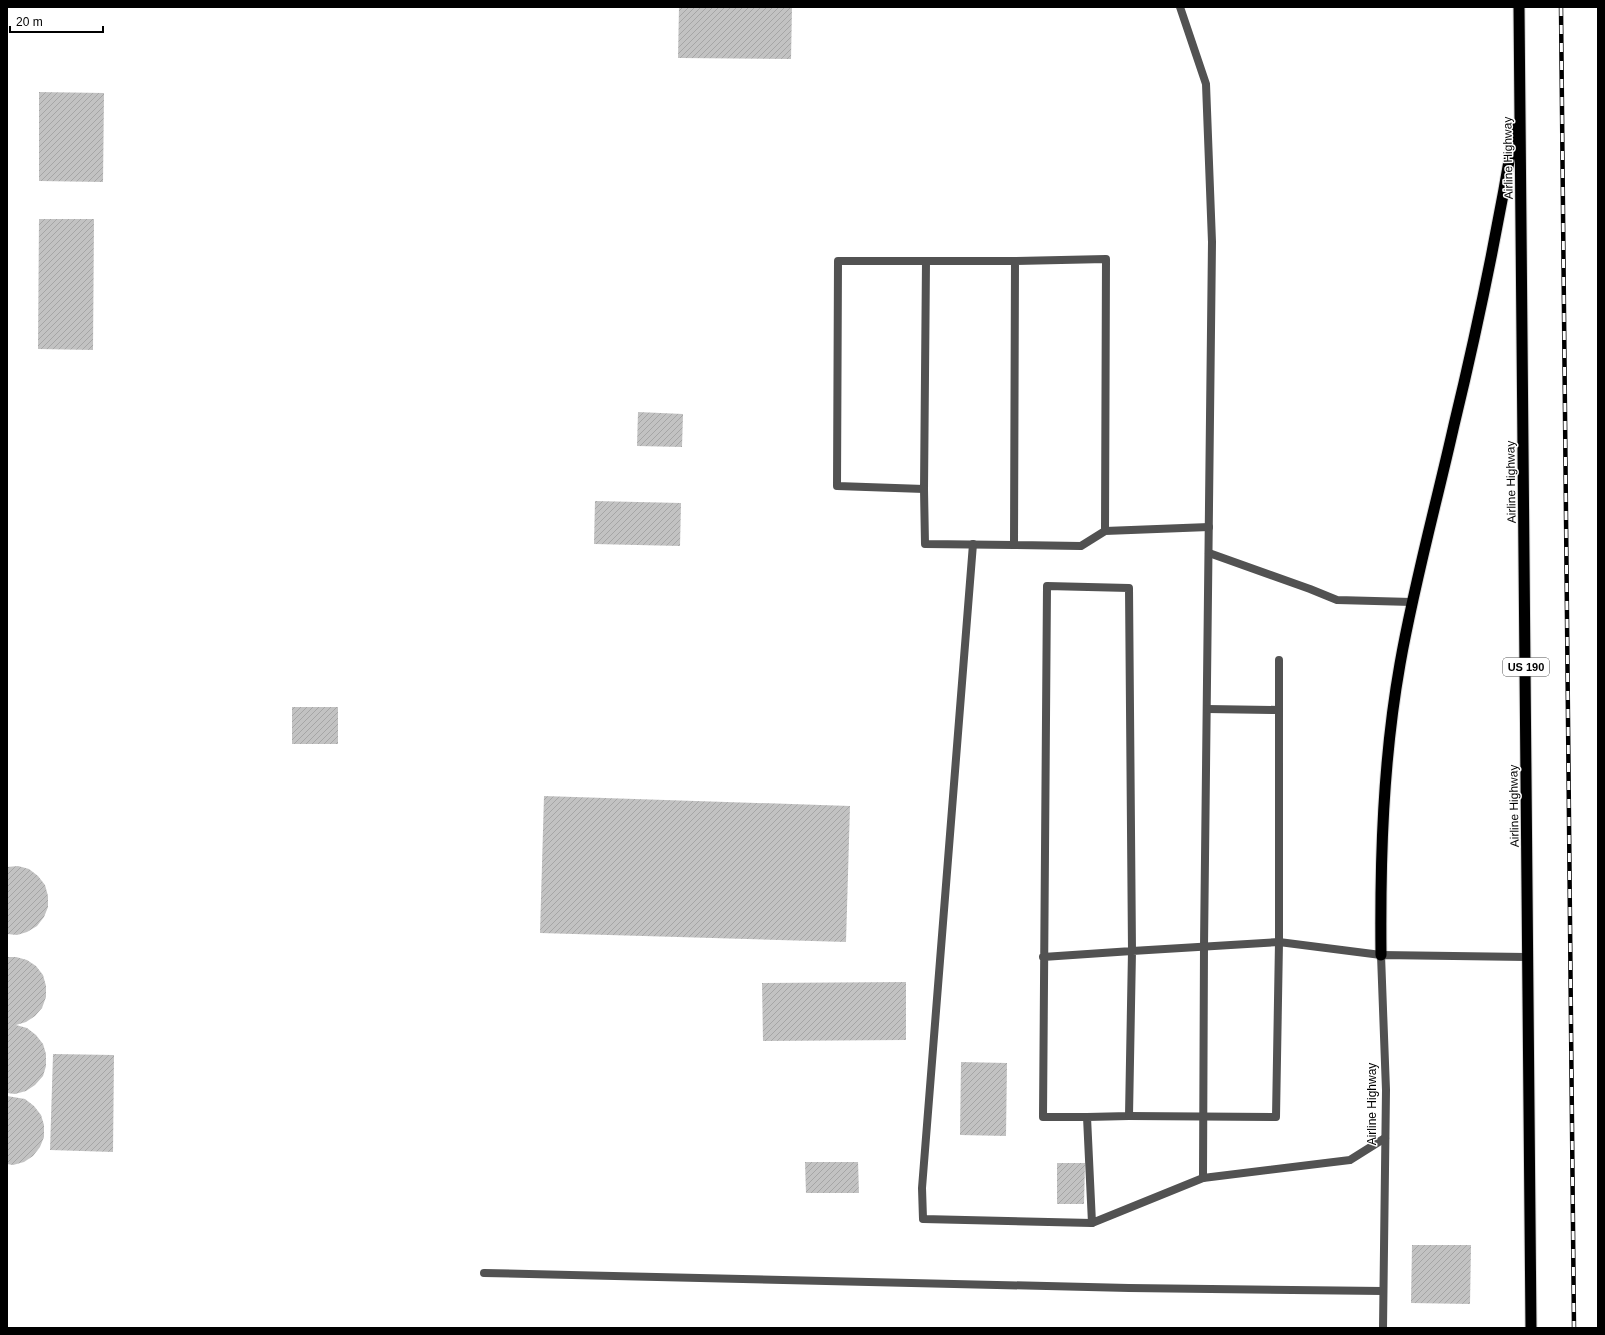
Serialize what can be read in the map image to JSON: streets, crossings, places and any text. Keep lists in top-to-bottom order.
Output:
{
  "streets": {
    "highway": ["Airline Highway", "US 190"]
  },
  "scale_bar": "20 m"
}
